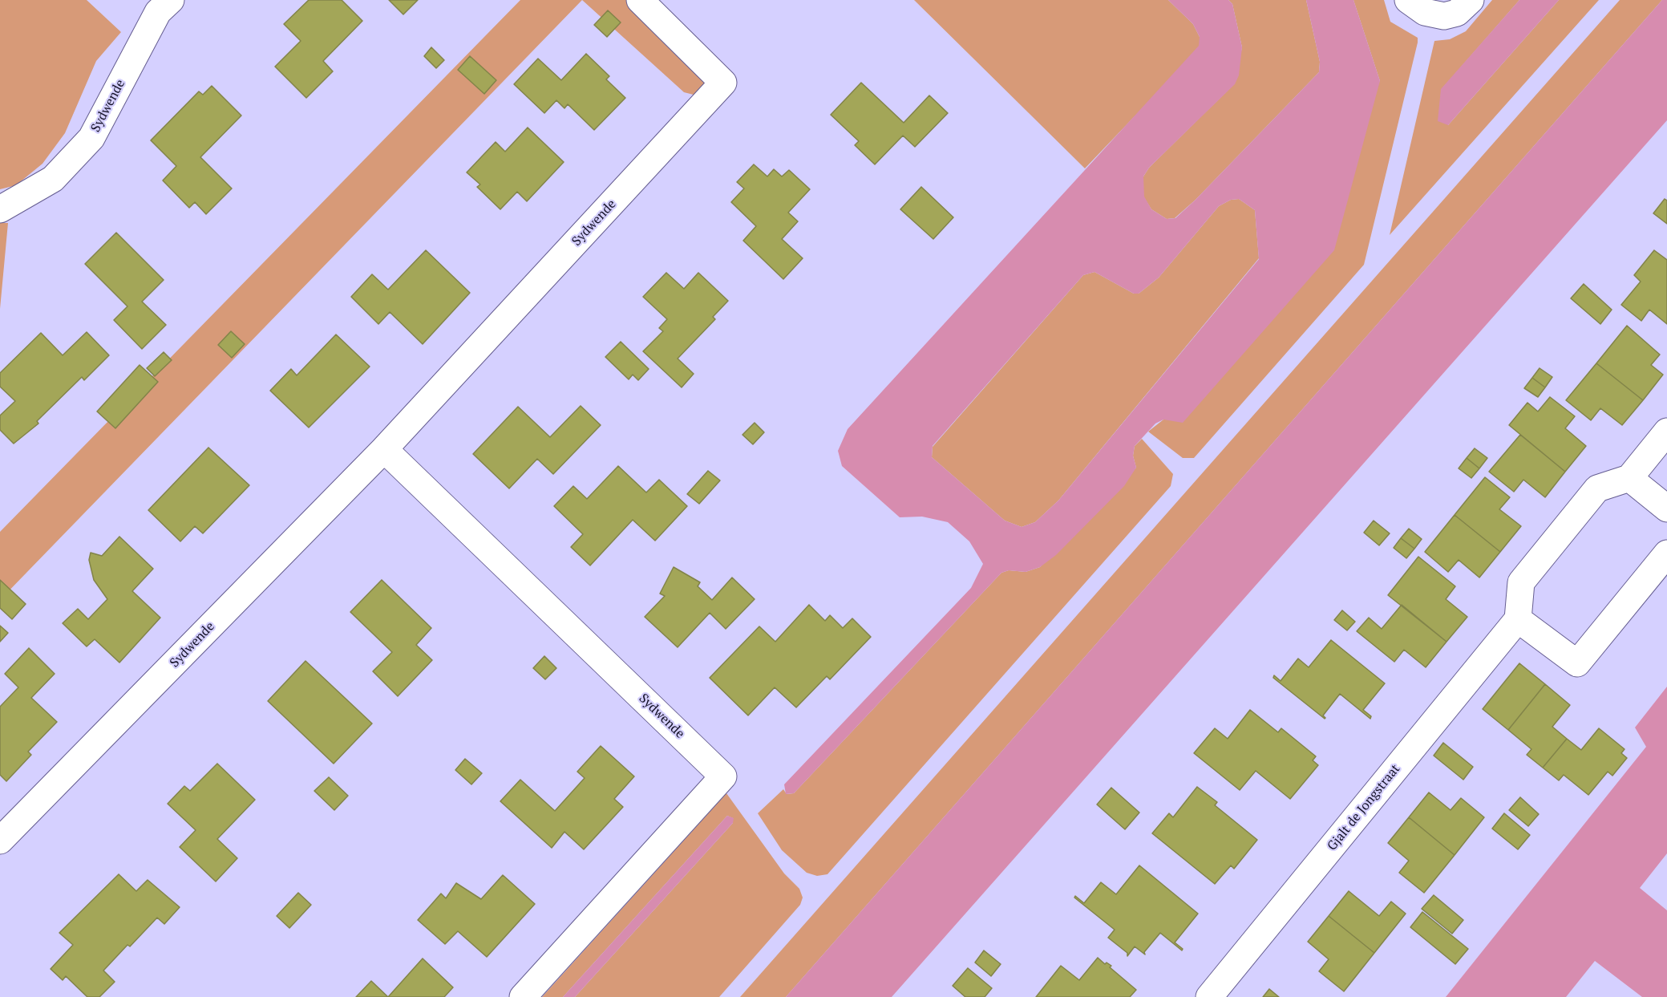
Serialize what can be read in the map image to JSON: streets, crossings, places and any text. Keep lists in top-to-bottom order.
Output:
{
  "streets": {
    "street": ["Sydwende", "Gjalt de Jongstraat"]
  }
}
